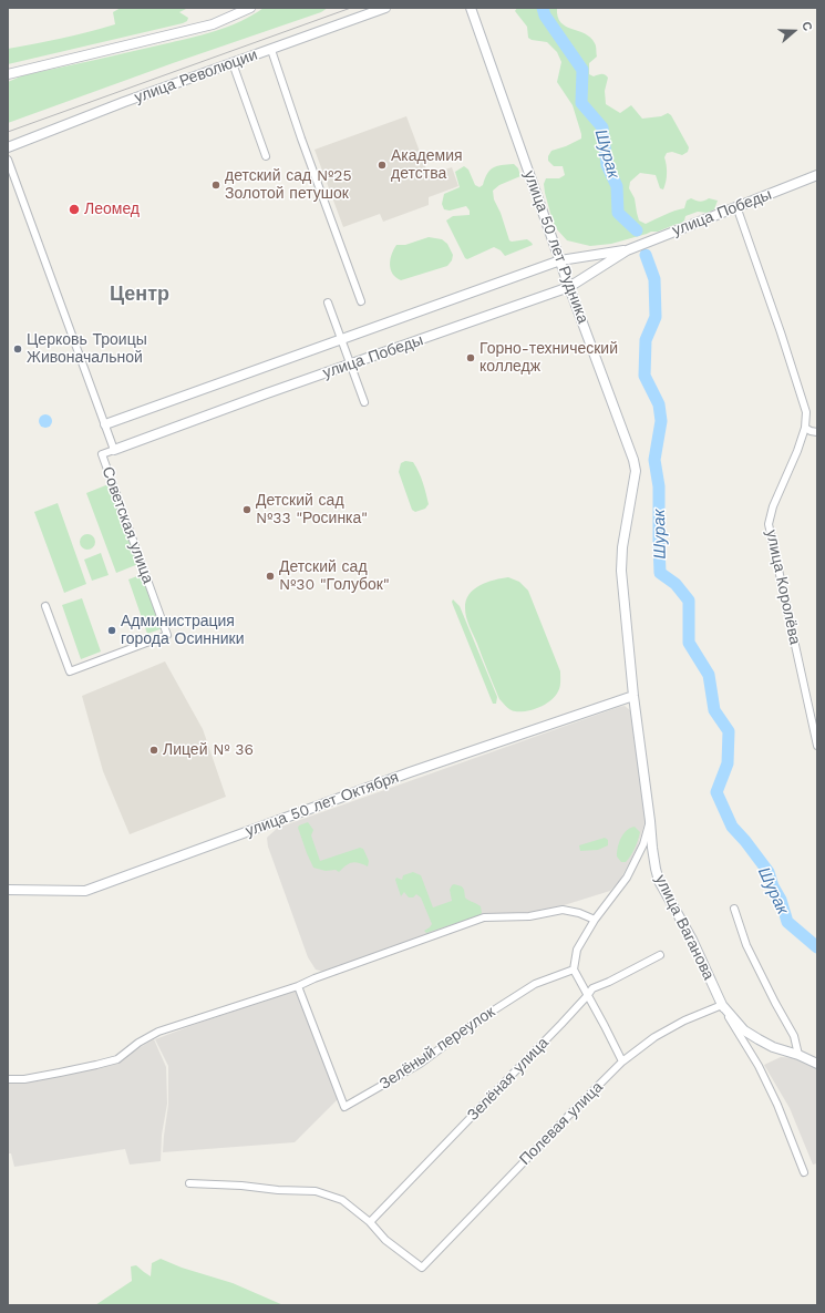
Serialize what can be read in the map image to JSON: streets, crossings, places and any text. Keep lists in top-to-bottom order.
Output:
{
  "streets": {
    "street": [
      "улица Революции",
      "улица Победы",
      "улица 50 лет Рудника",
      "Советская улица",
      "улица Королёва",
      "улица 50 лет Октября",
      "улица Ваганова",
      "Зелёный переулок",
      "Зелёная улица",
      "Полевая улица"
    ]
  },
  "crossings": [
    ["улица Победы", "улица 50 лет Рудника"],
    ["улица Победы", "Советская улица"],
    ["улица Победы", "улица Королёва"],
    ["улица 50 лет Рудника", "улица 50 лет Октября"],
    ["улица 50 лет Рудника", "улица Ваганова"],
    ["улица 50 лет Октября", "улица Ваганова"],
    ["улица Ваганова", "Полевая улица"],
    ["Зелёная улица", "Полевая улица"]
  ],
  "districts": ["Центр"],
  "water": ["Шурак"],
  "places": [
    "Академия детства",
    "детский сад №25 Золотой петушок",
    "Леомед",
    "Церковь Троицы Живоначальной",
    "Горно-технический колледж",
    "Детский сад №33 \"Росинка\"",
    "Детский сад №30 \"Голубок\"",
    "Администрация города Осинники",
    "Лицей № 36"
  ],
  "north": "right"
}
